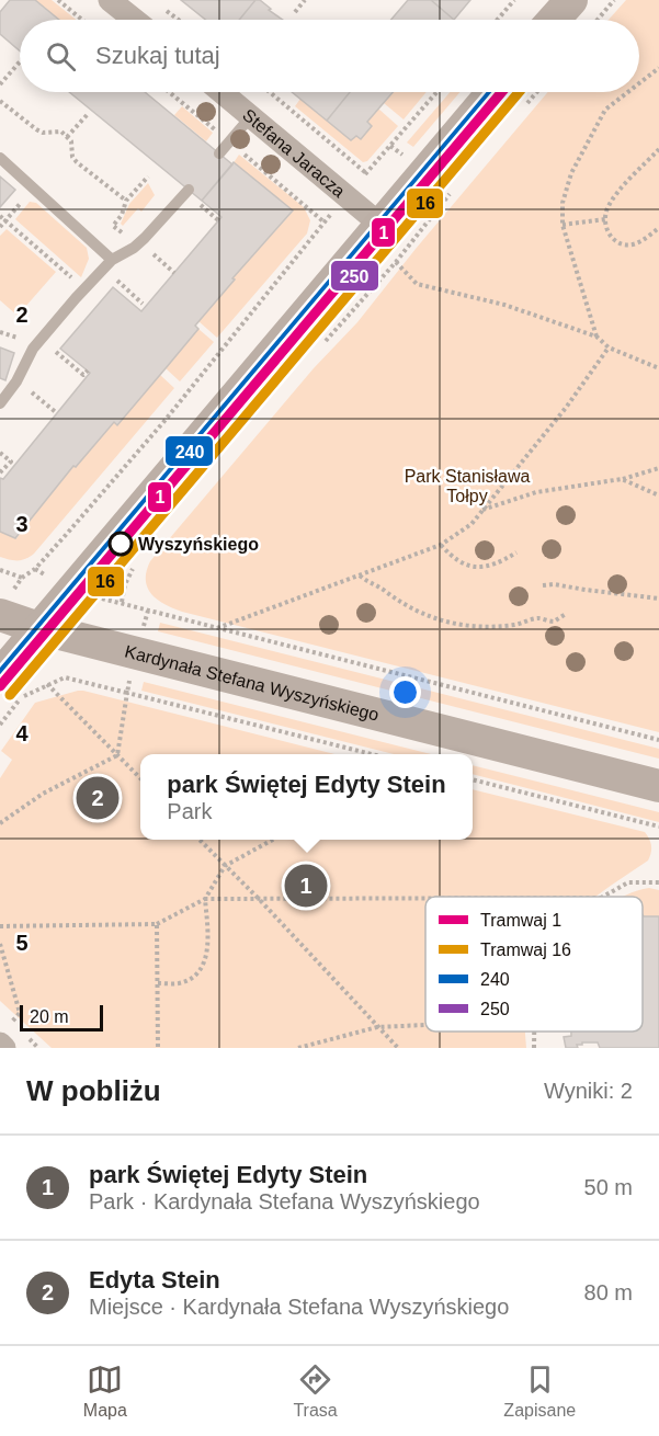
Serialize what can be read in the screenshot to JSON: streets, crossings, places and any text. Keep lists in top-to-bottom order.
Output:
{
  "streets": {
    "street": ["Stefana Jaracza", "Kardynała Stefana Wyszyńskiego"]
  },
  "parks": ["Park Stanisława Tołpy"],
  "places": ["Wyszyńskiego"],
  "lines": [
    "tram line 1",
    "tram line 16",
    "transit line 240",
    "transit line 250"
  ],
  "legend": [
    "Tramwaj 1",
    "Tramwaj 16",
    "240",
    "250"
  ],
  "scale_bar": "20 m",
  "page": {
    "search": "Szukaj tutaj",
    "popup": ["park Świętej Edyty Stein", "Park"],
    "pins": ["2", "1"],
    "scale": "20 m",
    "heading": ["W pobliżu", "Wyniki: 2"],
    "list": [
      {
        "mark": "1",
        "name": "park Świętej Edyty Stein",
        "note": "Park · Kardynała Stefana Wyszyńskiego",
        "value": "50 m"
      },
      {
        "mark": "2",
        "name": "Edyta Stein",
        "note": "Miejsce · Kardynała Stefana Wyszyńskiego",
        "value": "80 m"
      }
    ],
    "nav": ["Mapa", "Trasa", "Zapisane"]
  },
  "grid": {
    "rows": [
      "2",
      "3",
      "4",
      "5"
    ]
  }
}
